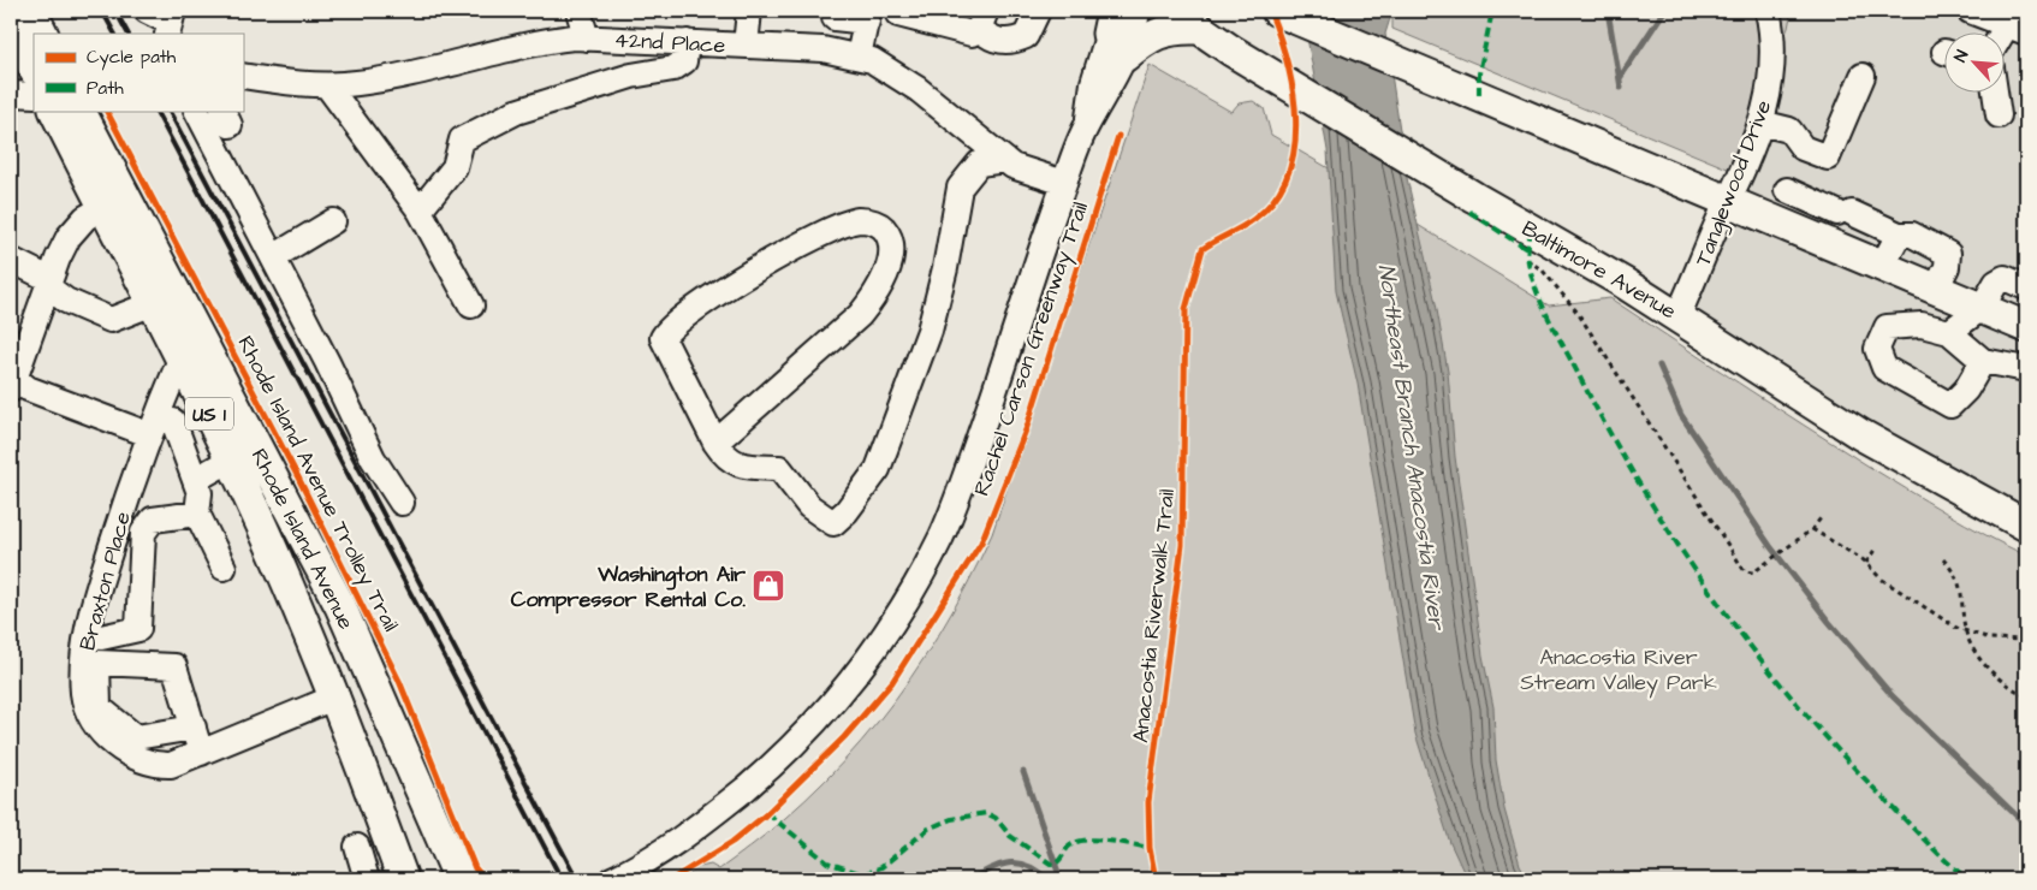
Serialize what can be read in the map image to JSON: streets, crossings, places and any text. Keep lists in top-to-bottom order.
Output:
{
  "streets": {
    "main road": ["Baltimore Avenue", "US 1", "Rhode Island Avenue"],
    "street": ["42nd Place", "Tanglewood Drive", "Braxton Place"],
    "cycle path": ["Rachel Carson Greenway Trail", "Rhode Island Avenue Trolley Trail", "Anacostia Riverwalk Trail"]
  },
  "crossings": [
    ["Tanglewood Drive", "Baltimore Avenue"],
    ["Rhode Island Avenue", "Braxton Place"]
  ],
  "water": ["Northeast Branch Anacostia River"],
  "parks": ["Anacostia River Stream Valley Park"],
  "places": {
    "shop": ["Washington Air Compressor Rental Co."]
  },
  "legend": ["Cycle path", "Path"],
  "north": "top left"
}
